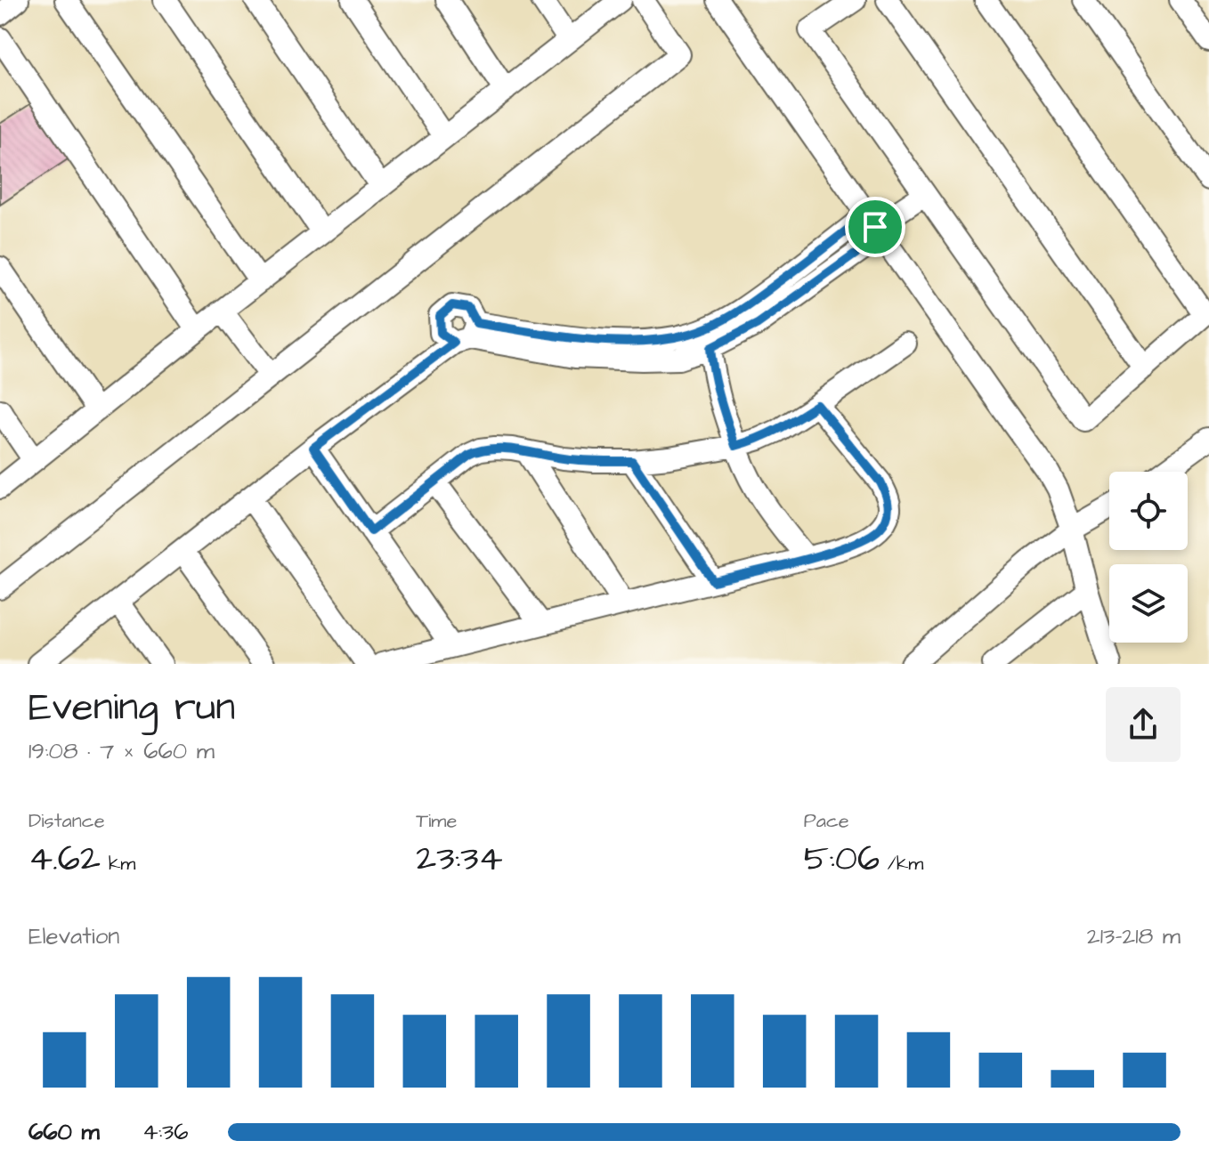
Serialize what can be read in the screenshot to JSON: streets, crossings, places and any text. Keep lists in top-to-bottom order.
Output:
{
  "page": {
    "heading": ["Evening run", "19:08 · 7 × 660 m"],
    "stats": [
      ["Distance", "4.62 km"],
      ["Time", "23:34"],
      ["Pace", "5:06 /km"]
    ],
    "chart": ["Elevation", "213–218 m"],
    "list": [
      {
        "name": "660 m",
        "note": "4:36"
      }
    ]
  }
}
